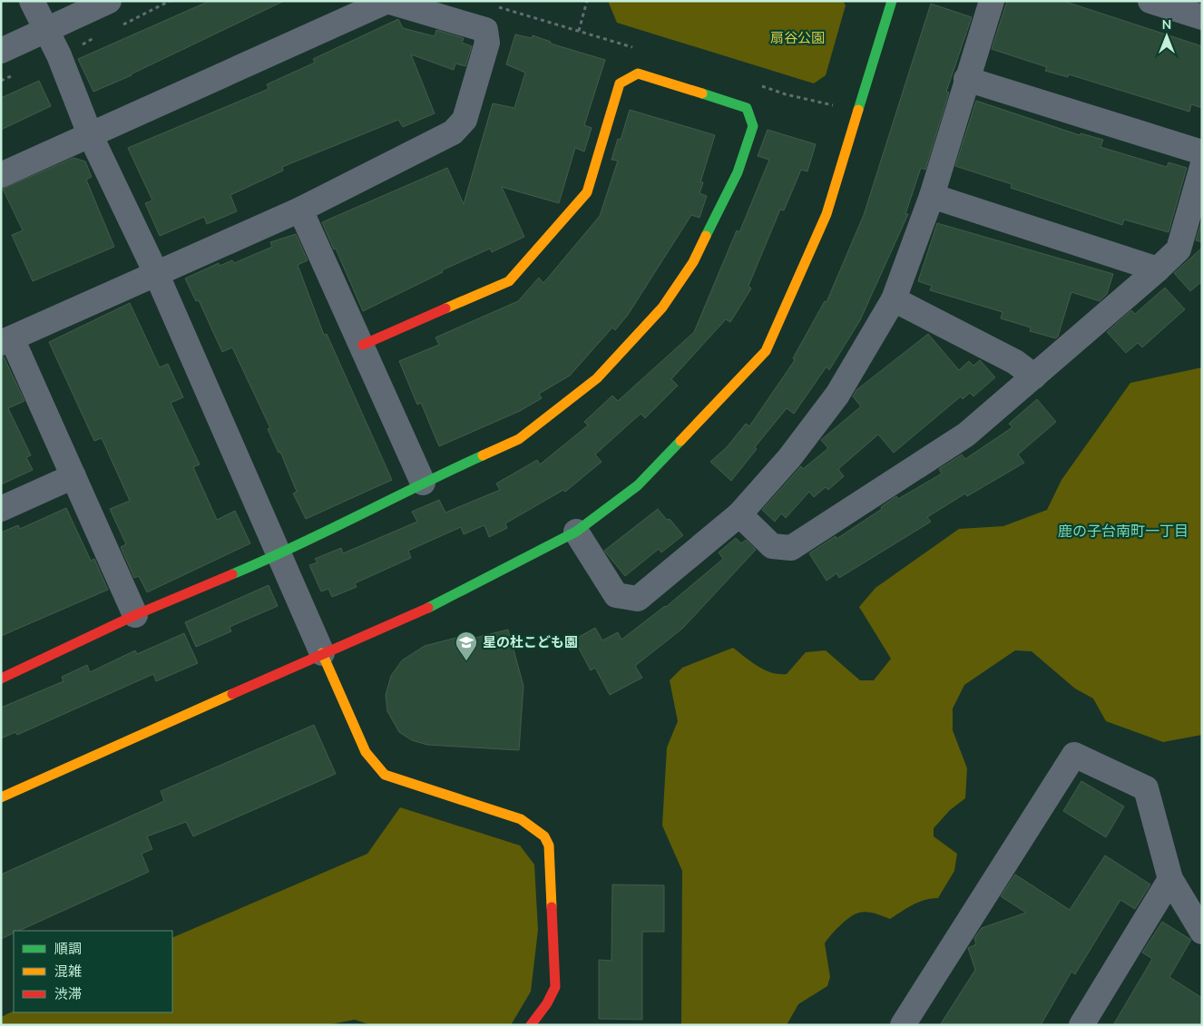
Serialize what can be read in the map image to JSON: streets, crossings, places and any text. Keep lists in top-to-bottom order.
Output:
{
  "districts": ["鹿の子台南町一丁目"],
  "parks": ["扇谷公園"],
  "places": {
    "school or university": ["星の杜こども園"]
  },
  "legend": ["順調", "混雑", "渋滞"],
  "north": "top"
}
